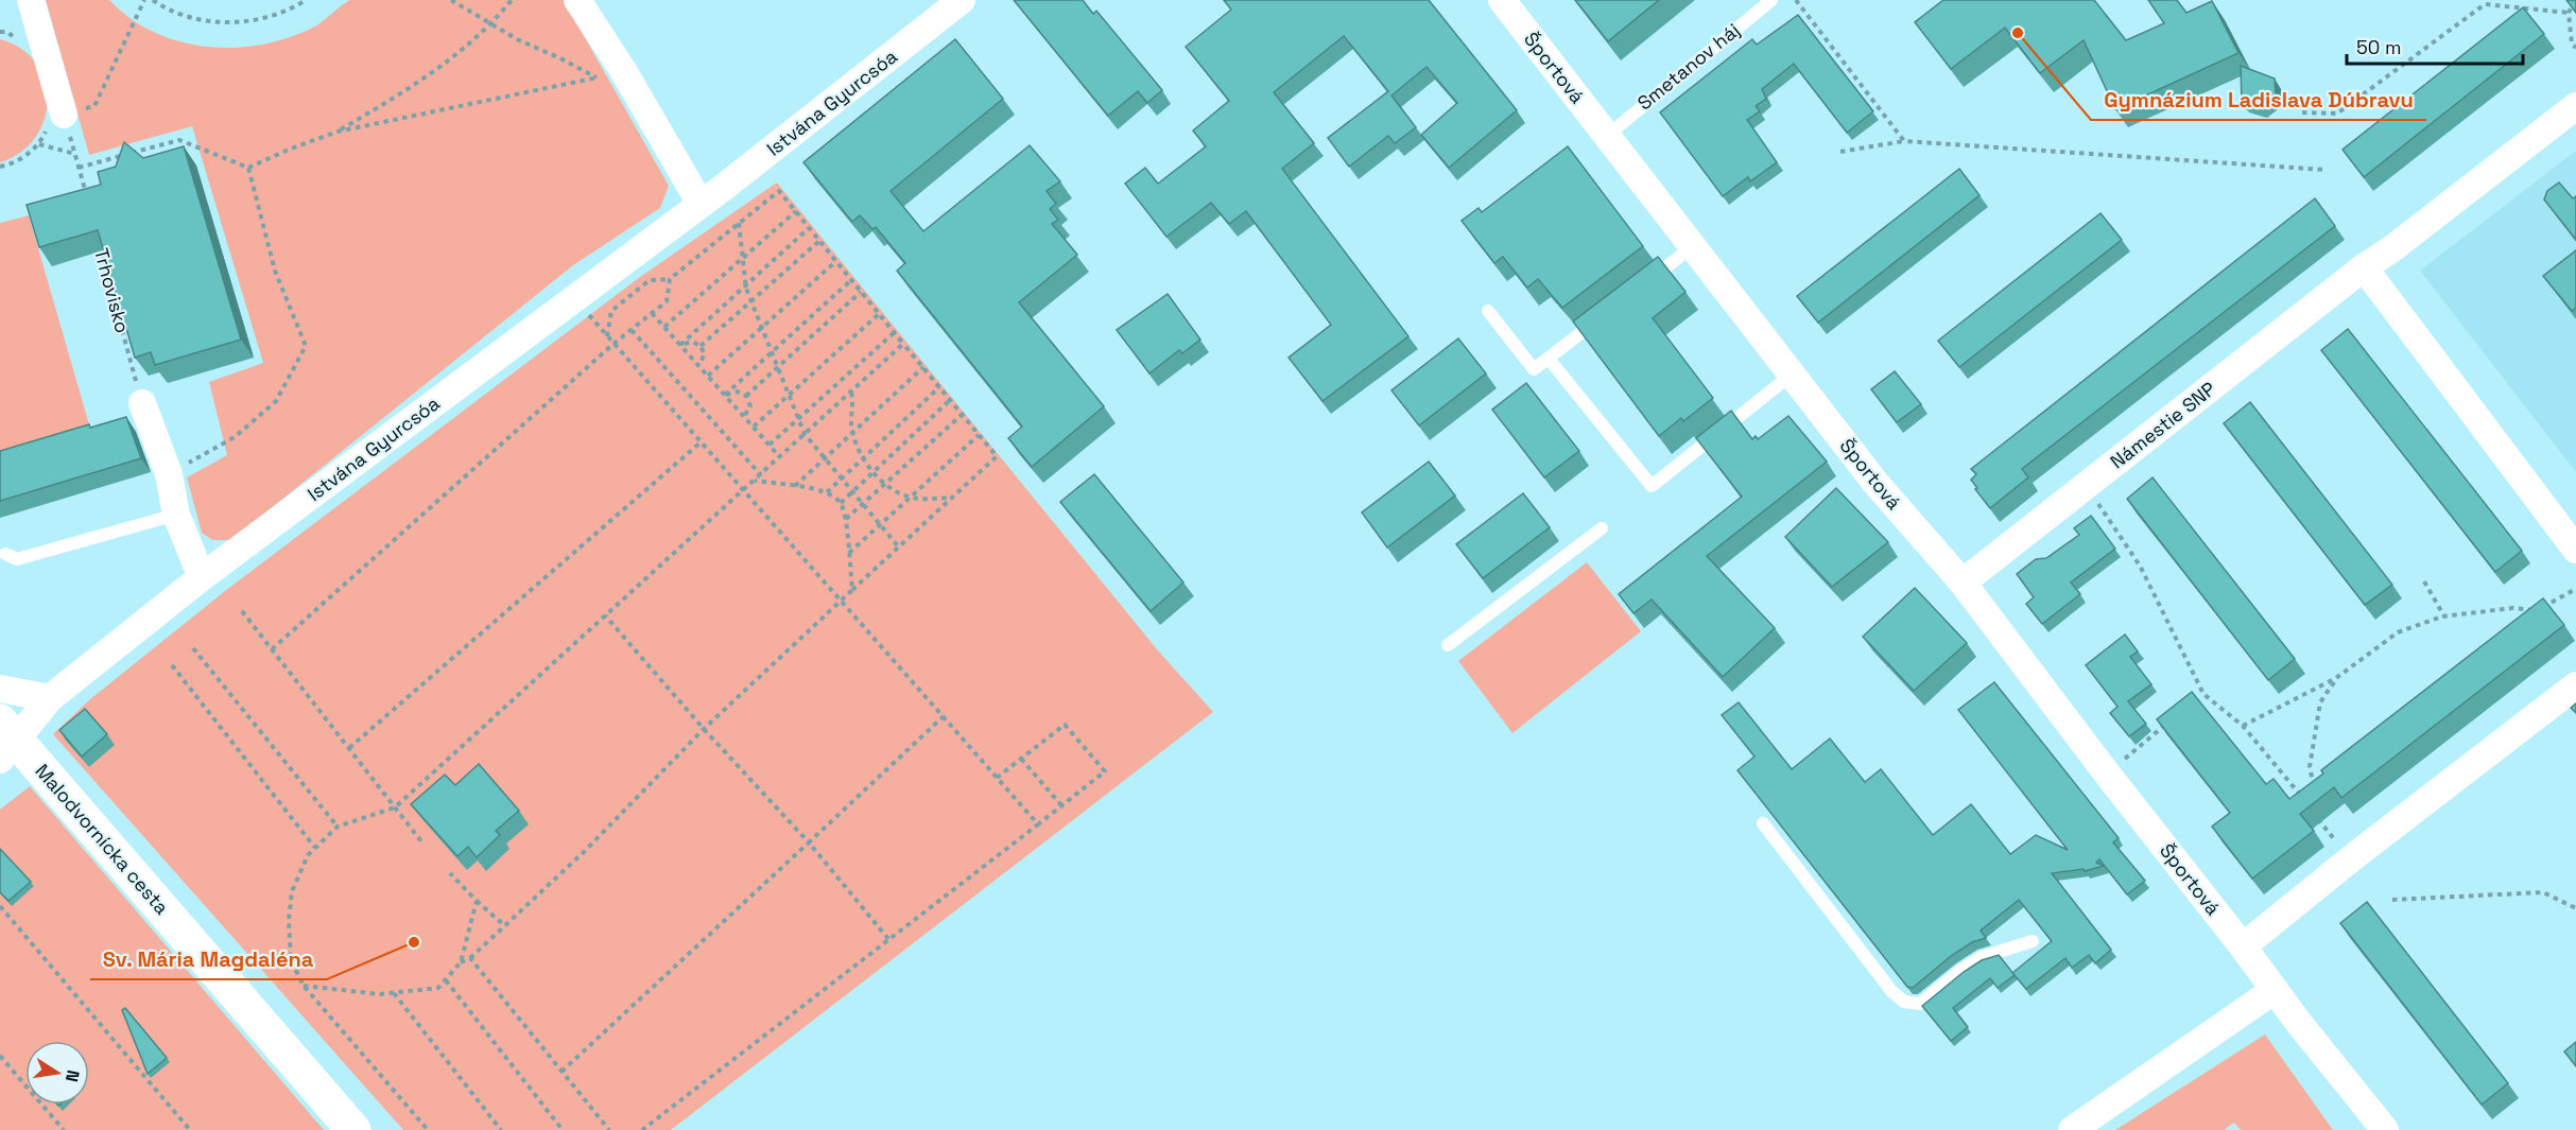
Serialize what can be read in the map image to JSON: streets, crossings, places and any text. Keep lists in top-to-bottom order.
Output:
{
  "streets": {
    "street": [
      "Športová",
      "Istvána Gyurcsóa",
      "Námestie SNP",
      "Malodvornícka cesta"
    ],
    "lane": ["Smetanov háj"],
    "path": ["Trhovisko"]
  },
  "crossings": [
    ["Smetanov háj", "Športová"],
    ["Športová", "Námestie SNP"],
    ["Istvána Gyurcsóa", "Malodvornícka cesta"]
  ],
  "places": ["Gymnázium Ladislava Dúbravu", "Sv. Mária Magdaléna"],
  "scale_bar": "50 m",
  "north": "right"
}
